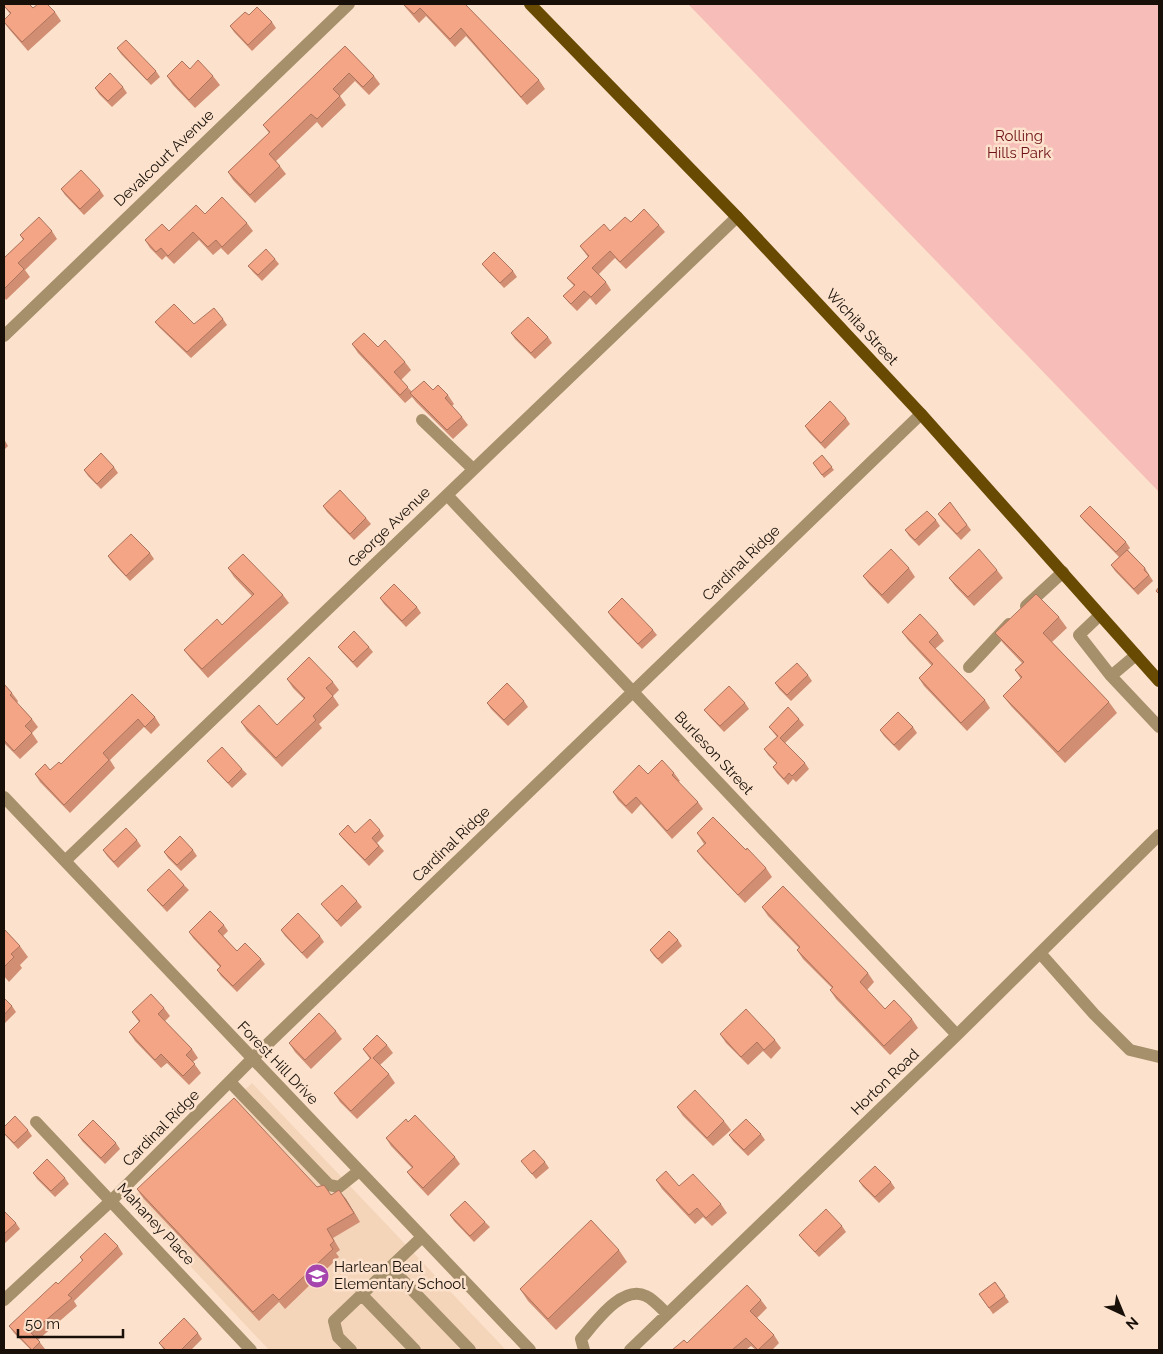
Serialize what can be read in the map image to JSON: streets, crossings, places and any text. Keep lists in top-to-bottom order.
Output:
{
  "streets": {
    "main road": ["Wichita Street"],
    "street": [
      "Devalcourt Avenue",
      "George Avenue",
      "Cardinal Ridge",
      "Burleson Street",
      "Forest Hill Drive",
      "Horton Road",
      "Mahaney Place"
    ]
  },
  "crossings": [
    ["Wichita Street", "George Avenue"],
    ["Wichita Street", "Cardinal Ridge"],
    ["George Avenue", "Burleson Street"],
    ["George Avenue", "Forest Hill Drive"],
    ["Cardinal Ridge", "Burleson Street"],
    ["Cardinal Ridge", "Forest Hill Drive"],
    ["Cardinal Ridge", "Mahaney Place"],
    ["Burleson Street", "Horton Road"]
  ],
  "parks": ["Rolling Hills Park"],
  "places": {
    "school or university": ["Harlean Beal Elementary School"]
  },
  "scale_bar": "50 m",
  "north": "bottom right"
}
